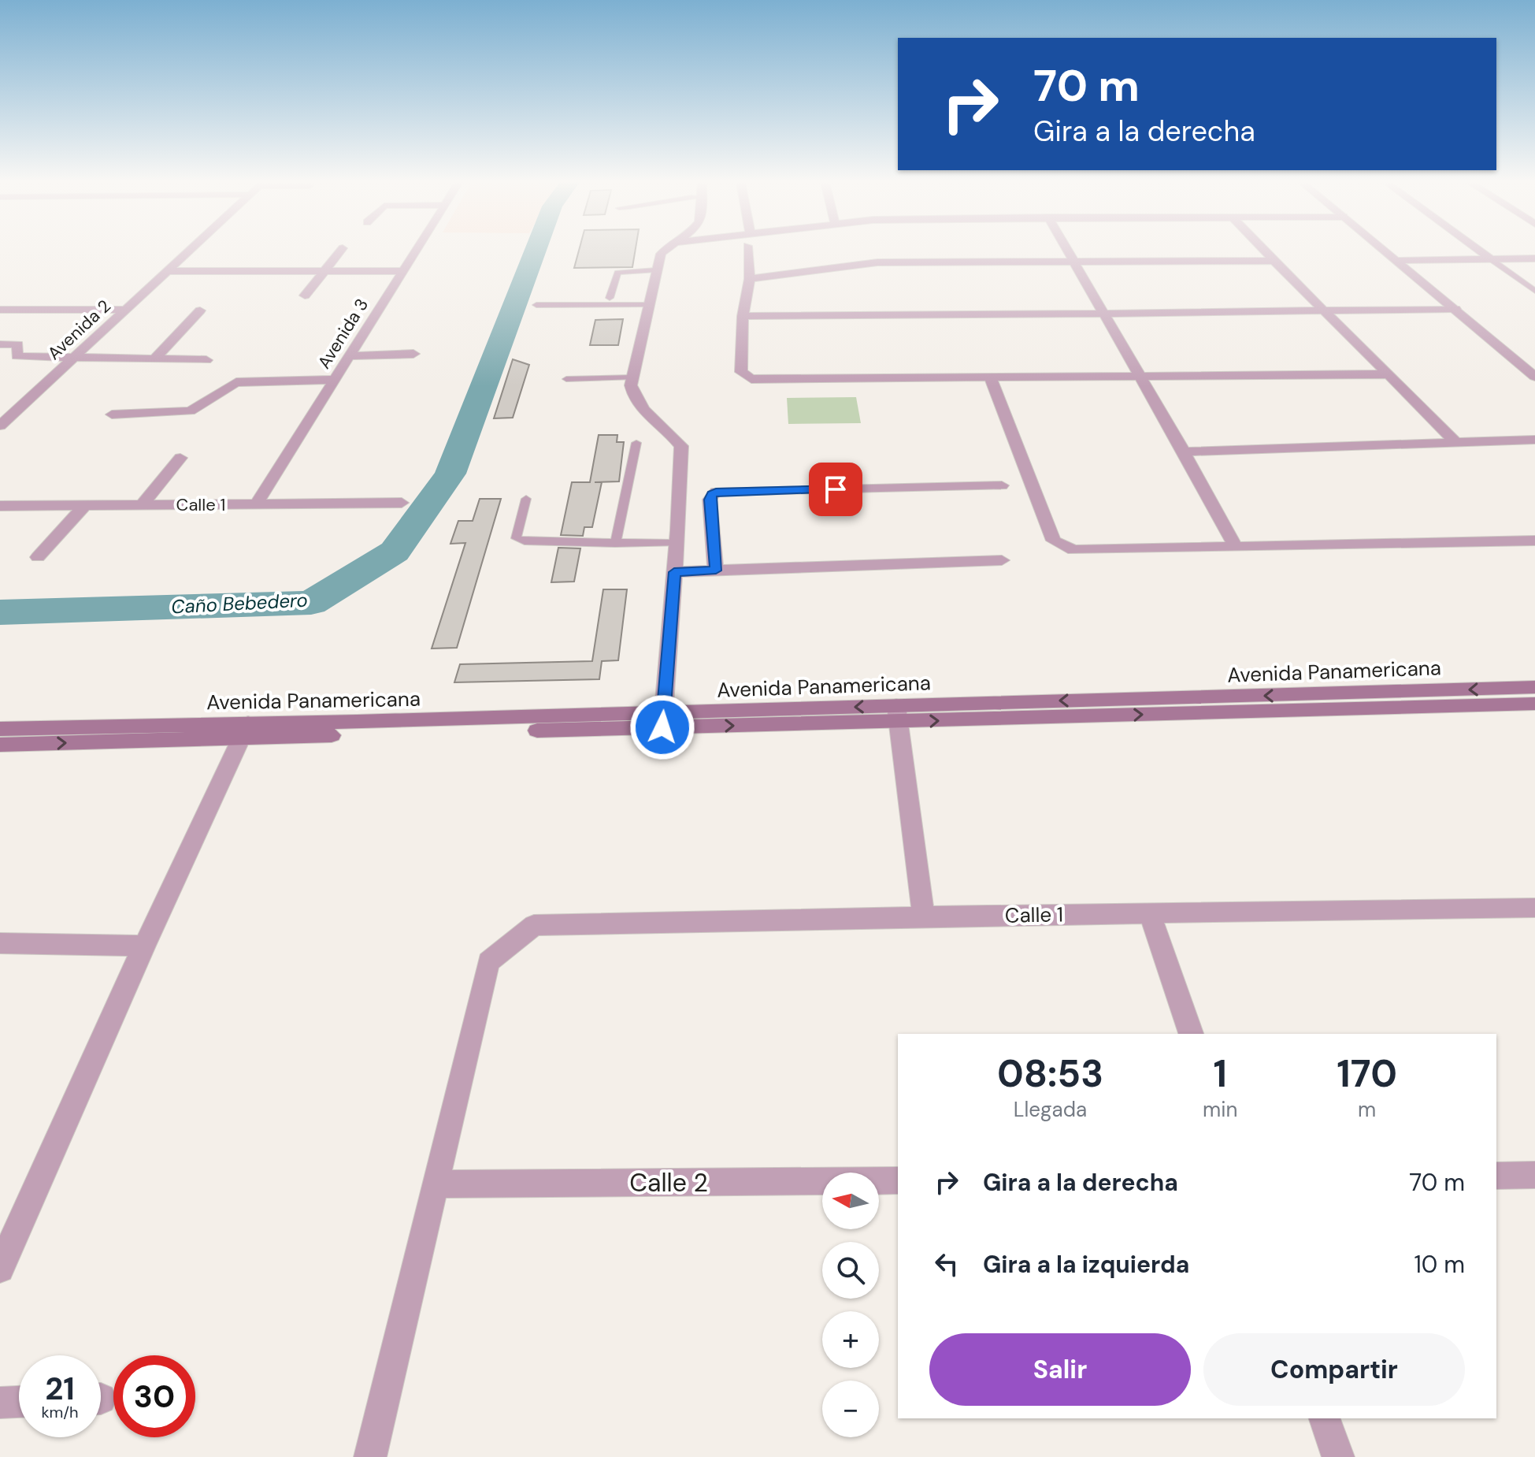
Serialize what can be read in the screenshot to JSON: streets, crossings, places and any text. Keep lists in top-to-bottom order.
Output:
{
  "streets": {
    "main road": ["Avenida Panamericana"],
    "street": [
      "Avenida 2",
      "Avenida 3",
      "Calle 1",
      "Calle 2"
    ]
  },
  "crossings": [
    ["Avenida 3", "Calle 1"],
    ["Calle 1", "Calle 2"]
  ],
  "water": ["Caño Bebedero"],
  "north": "left",
  "page": {
    "turn": ["70 m", "Gira a la derecha"],
    "eta": [
      "08:53",
      "Llegada",
      "1",
      "min",
      "170",
      "m"
    ],
    "list": [
      {
        "name": "Gira a la derecha",
        "value": "70 m"
      },
      {
        "name": "Gira a la izquierda",
        "value": "10 m"
      }
    ],
    "map_buttons": ["+", "−"],
    "buttons": ["Salir", "Compartir"],
    "speed": "21 km/h",
    "limit": "30"
  }
}
